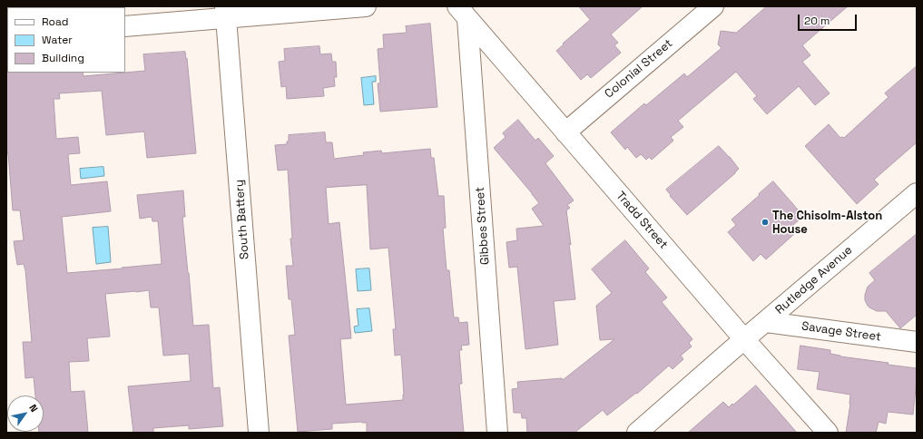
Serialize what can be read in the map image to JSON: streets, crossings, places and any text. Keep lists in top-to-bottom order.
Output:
{
  "streets": {
    "street": [
      "Colonial Street",
      "South Battery",
      "Tradd Street",
      "Gibbes Street",
      "Rutledge Avenue",
      "Savage Street"
    ]
  },
  "crossings": [
    ["Colonial Street", "Tradd Street"],
    ["Tradd Street", "Gibbes Street"],
    ["Tradd Street", "Rutledge Avenue"],
    ["Rutledge Avenue", "Savage Street"]
  ],
  "places": ["The Chisolm-Alston House"],
  "legend": ["Road", "Water", "Building"],
  "scale_bar": "20 m",
  "north": "top right"
}
